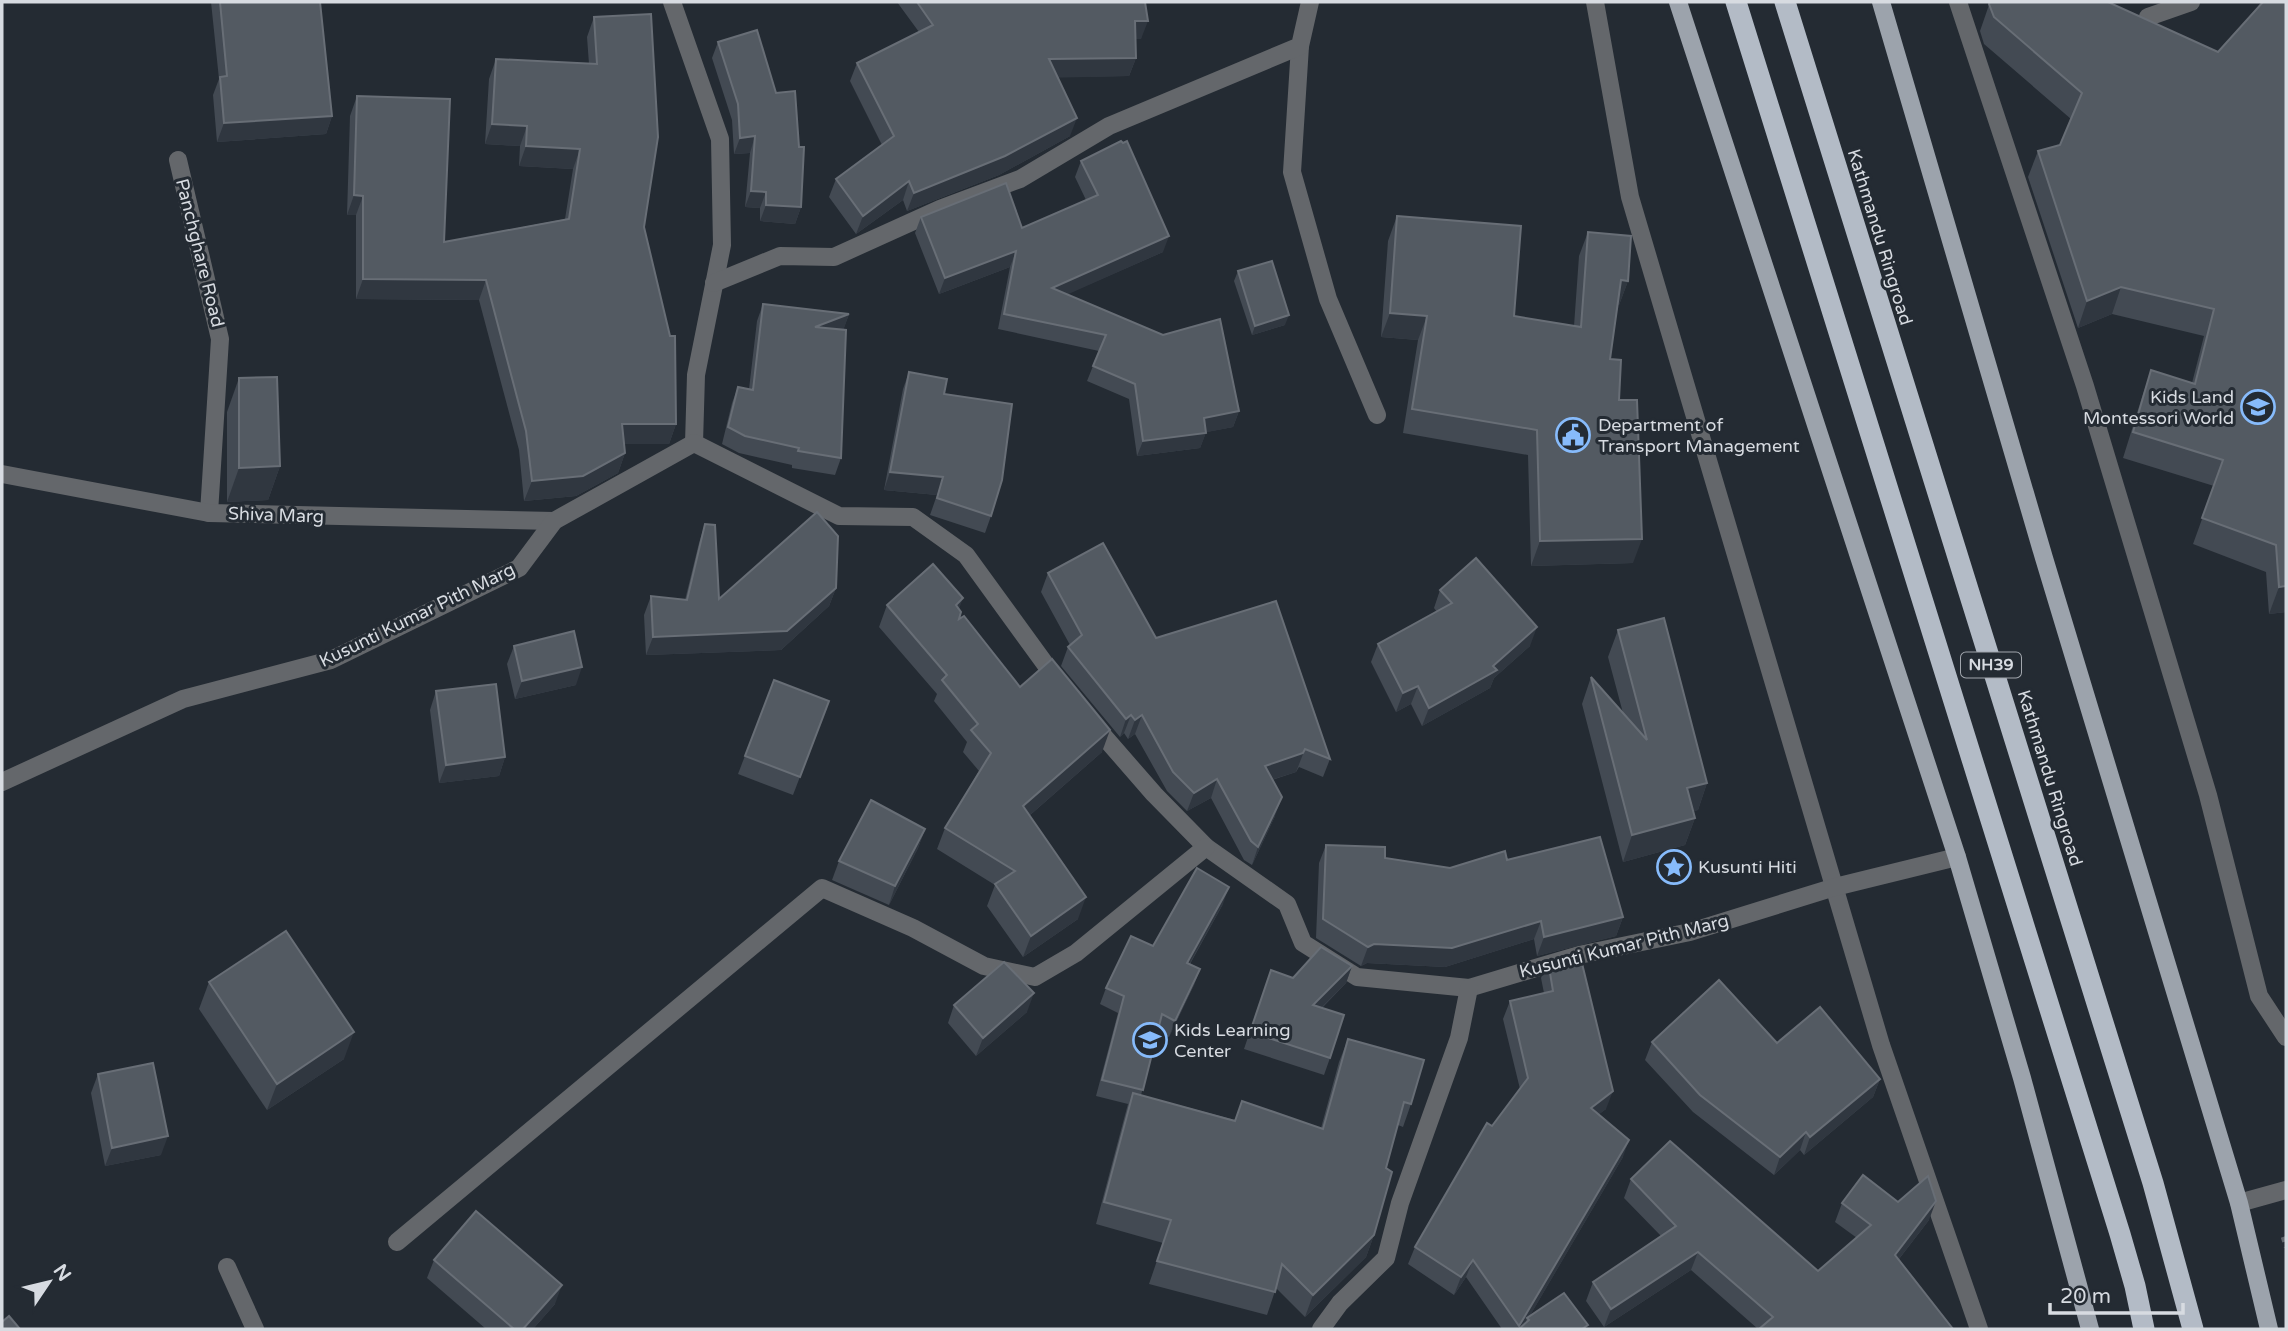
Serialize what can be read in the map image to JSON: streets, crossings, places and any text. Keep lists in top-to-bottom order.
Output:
{
  "streets": {
    "highway": ["Kathmandu Ringroad", "NH39"],
    "street": ["Panchghare Road", "Shiva Marg", "Kusunti Kumar Pith Marg"]
  },
  "crossings": [
    ["Panchghare Road", "Shiva Marg"],
    ["Shiva Marg", "Kusunti Kumar Pith Marg"]
  ],
  "places": {
    "school or university": ["Kids Land Montessori World", "Kids Learning Center"],
    "public building": ["Department of Transport Management"],
    "place": ["Kusunti Hiti"]
  },
  "scale_bar": "20 m",
  "north": "top right"
}
